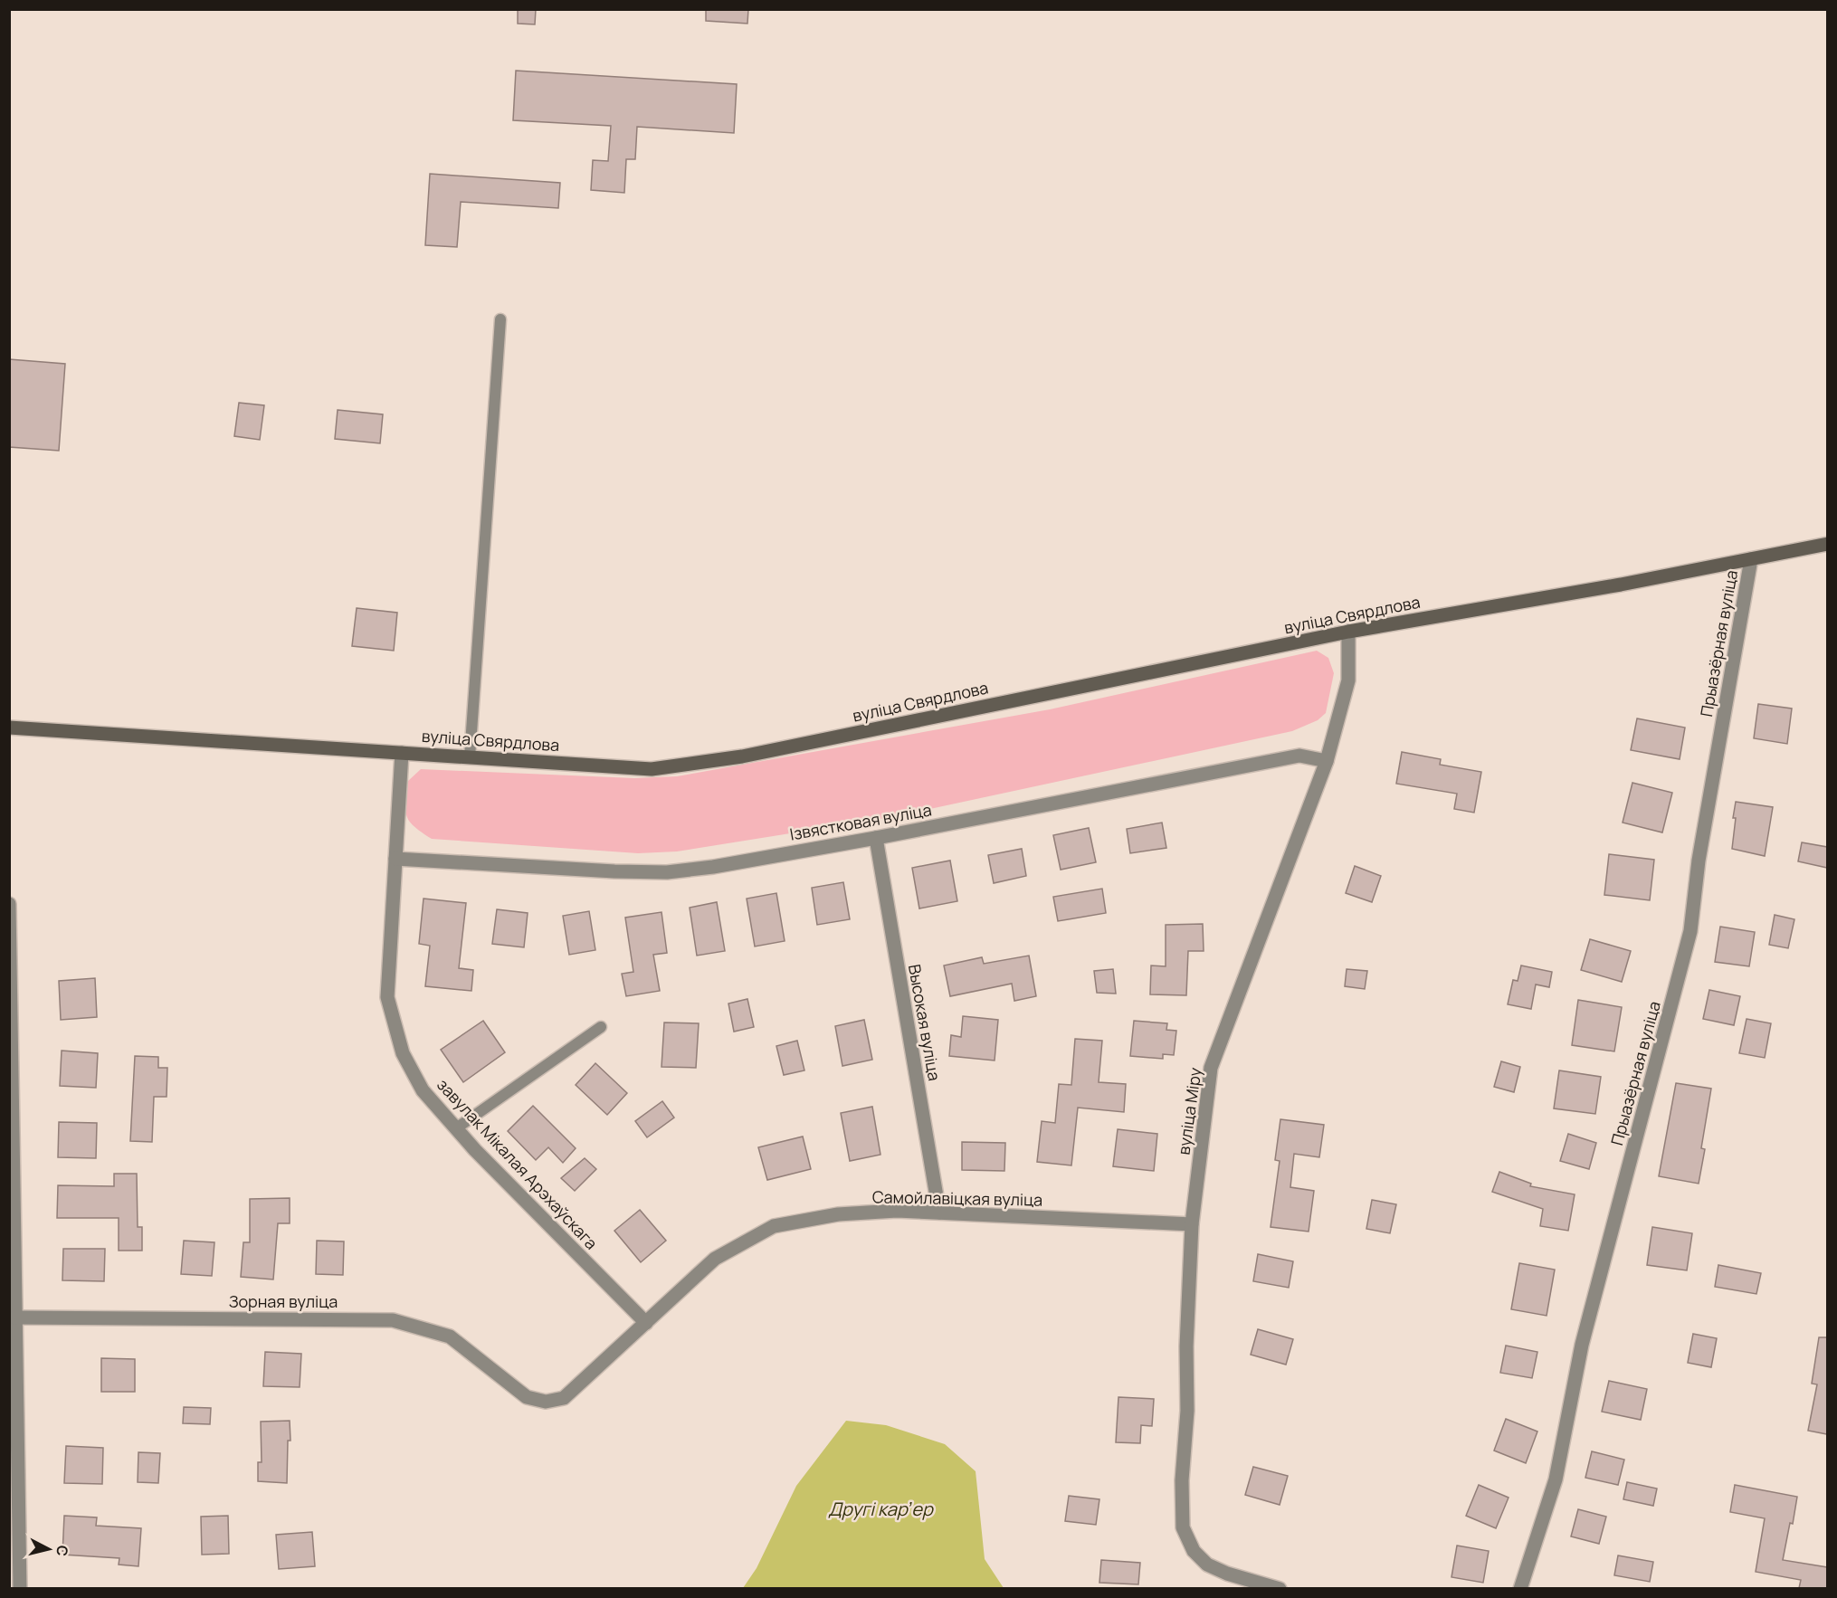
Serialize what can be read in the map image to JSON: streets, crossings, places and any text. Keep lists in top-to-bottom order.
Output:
{
  "streets": {
    "street": [
      "вуліца Свярдлова",
      "Прыазёрная вуліца",
      "Ізвястковая вуліца",
      "Высокая вуліца",
      "вуліца Міру",
      "завулак Мікалая Арэхаўскага",
      "Самойлавіцкая вуліца",
      "Зорная вуліца"
    ]
  },
  "crossings": [
    ["вуліца Свярдлова", "Прыазёрная вуліца"],
    ["вуліца Свярдлова", "вуліца Міру"],
    ["вуліца Свярдлова", "завулак Мікалая Арэхаўскага"],
    ["Ізвястковая вуліца", "Высокая вуліца"],
    ["Ізвястковая вуліца", "вуліца Міру"],
    ["Ізвястковая вуліца", "завулак Мікалая Арэхаўскага"],
    ["Высокая вуліца", "Самойлавіцкая вуліца"],
    ["вуліца Міру", "Самойлавіцкая вуліца"],
    ["завулак Мікалая Арэхаўскага", "Самойлавіцкая вуліца"],
    ["Самойлавіцкая вуліца", "Зорная вуліца"]
  ],
  "water": ["Другі карʼер"],
  "north": "right"
}
